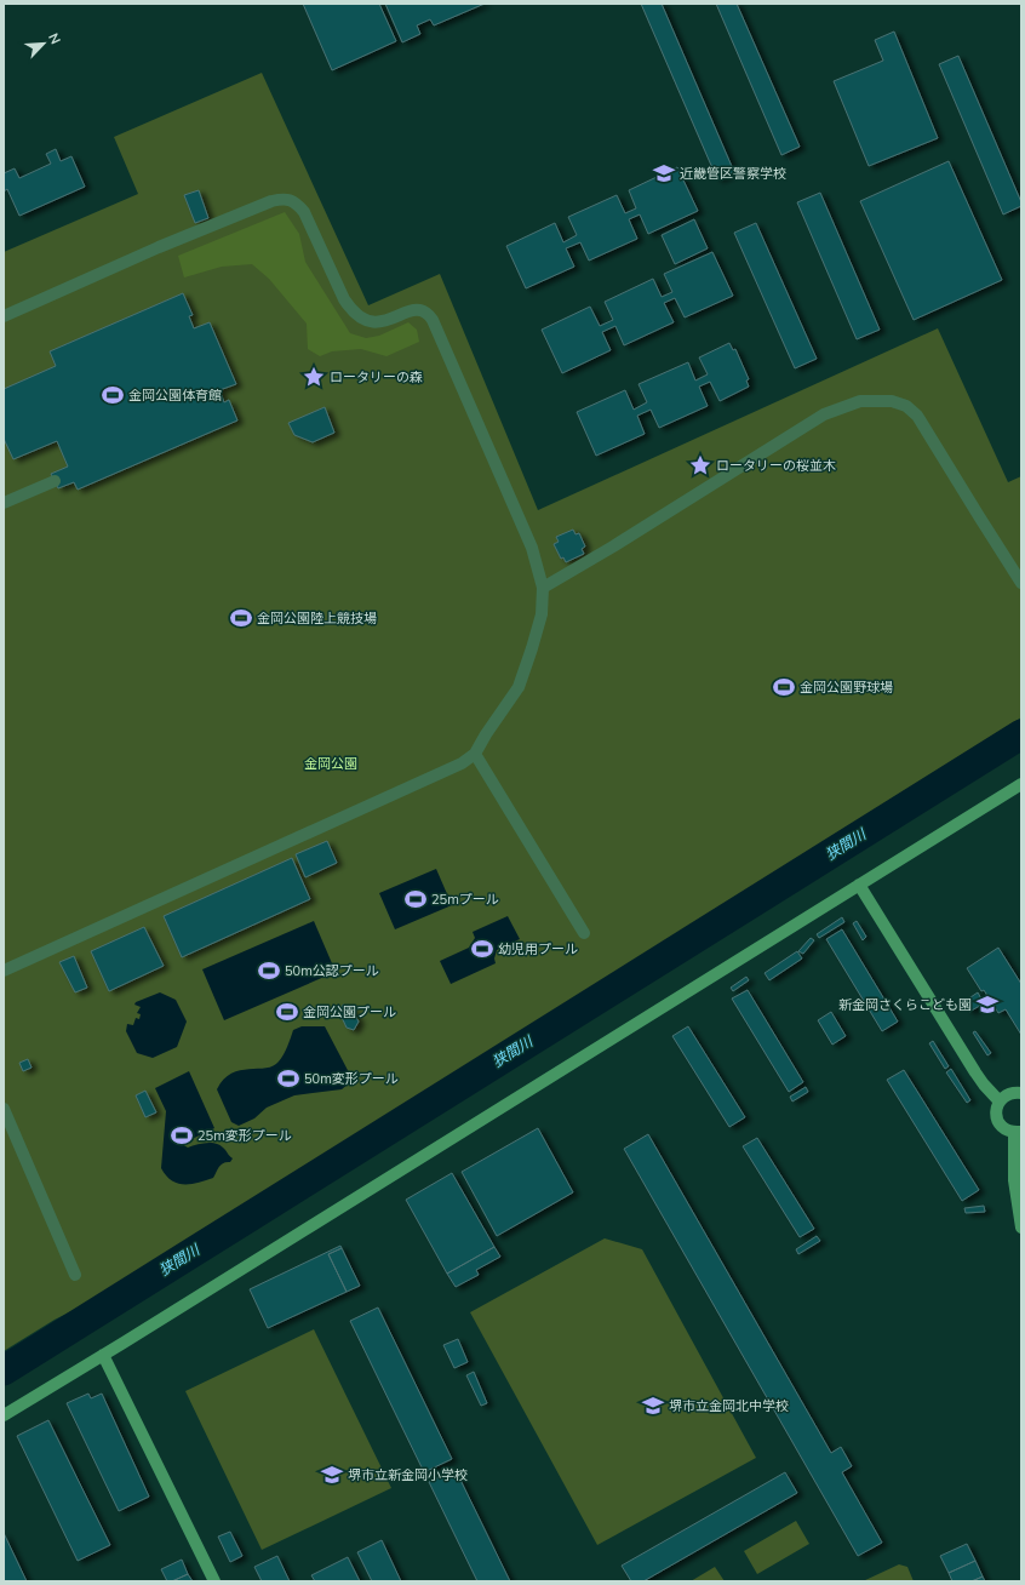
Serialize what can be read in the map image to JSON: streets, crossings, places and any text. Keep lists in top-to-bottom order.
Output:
{
  "water": ["狭間川"],
  "parks": ["金岡公園"],
  "places": {
    "school or university": [
      "近畿管区警察学校",
      "新金岡さくらこども園",
      "堺市立金岡北中学校",
      "堺市立新金岡小学校"
    ],
    "place": ["ロータリーの森", "ロータリーの桜並木"],
    "sports": [
      "金岡公園体育館",
      "金岡公園陸上競技場",
      "金岡公園野球場",
      "25mプール",
      "幼児用プール",
      "50m公認プール",
      "金岡公園プール",
      "50m変形プール",
      "25m変形プール"
    ]
  },
  "north": "top right"
}
